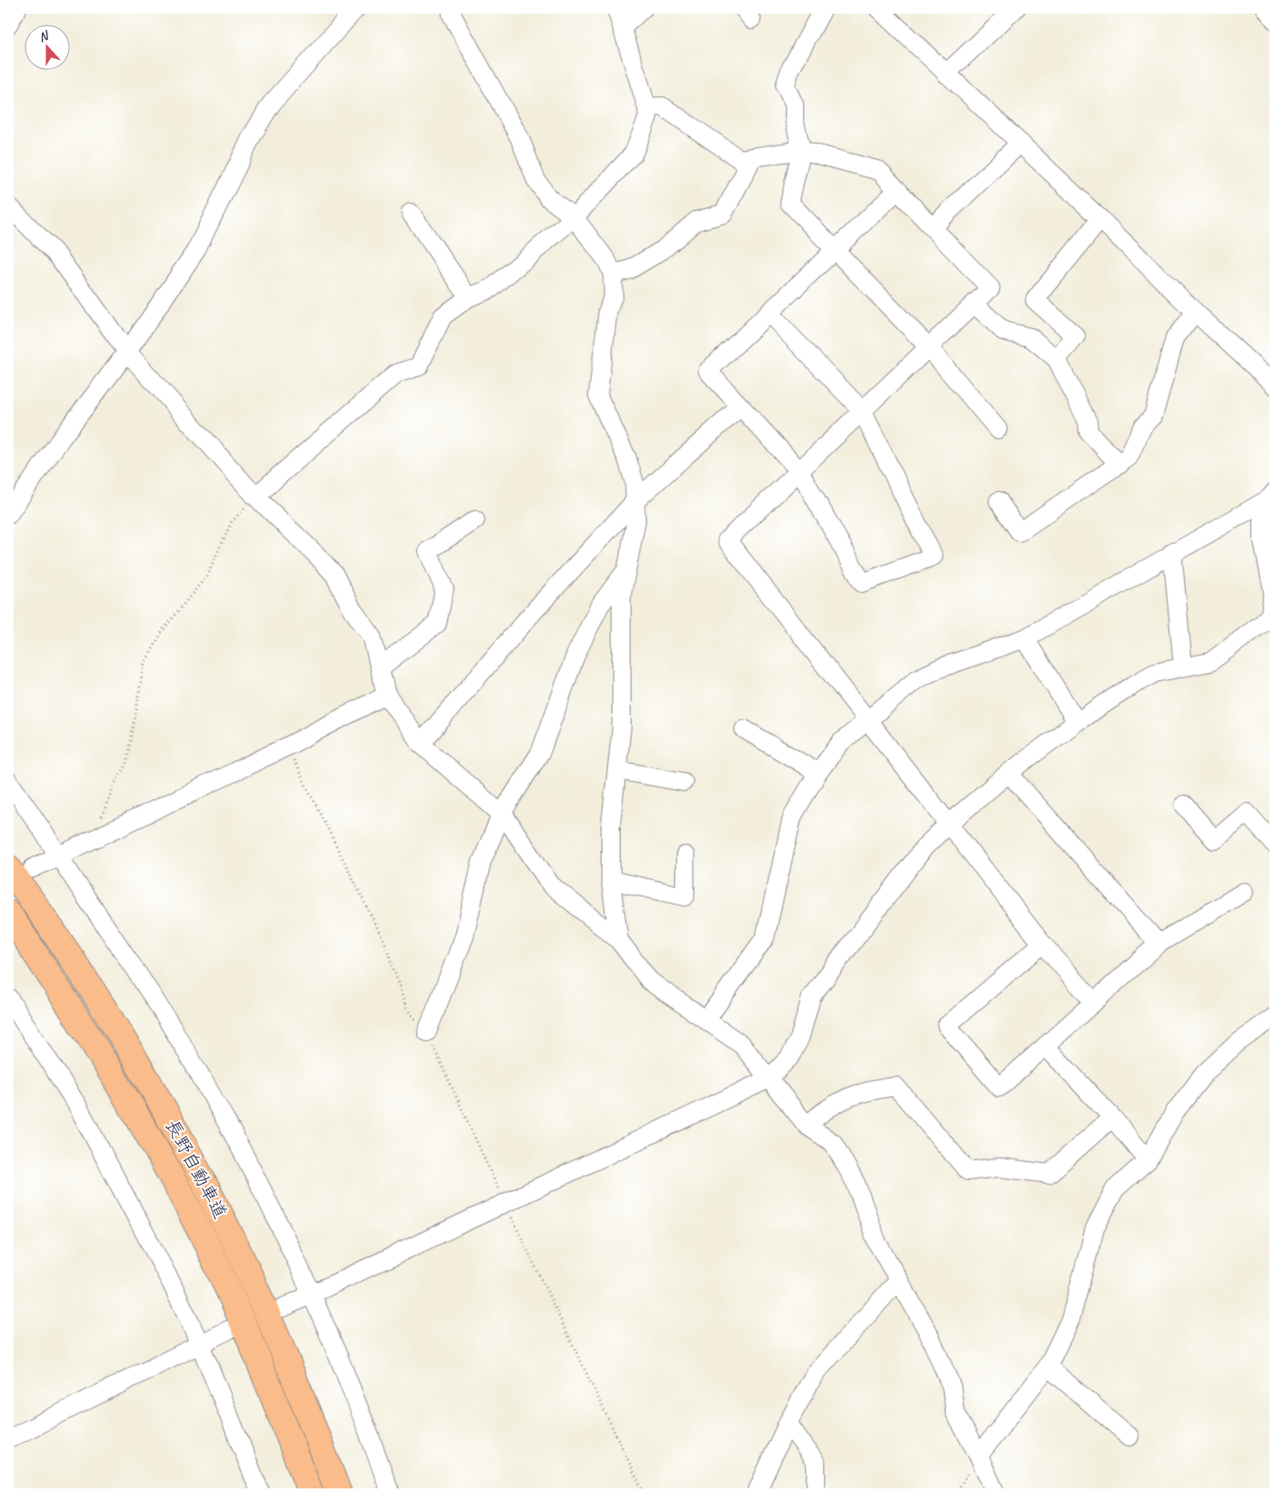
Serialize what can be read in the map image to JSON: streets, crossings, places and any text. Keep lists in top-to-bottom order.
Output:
{
  "streets": {
    "highway": ["長野自動車道"]
  },
  "north": "top"
}
